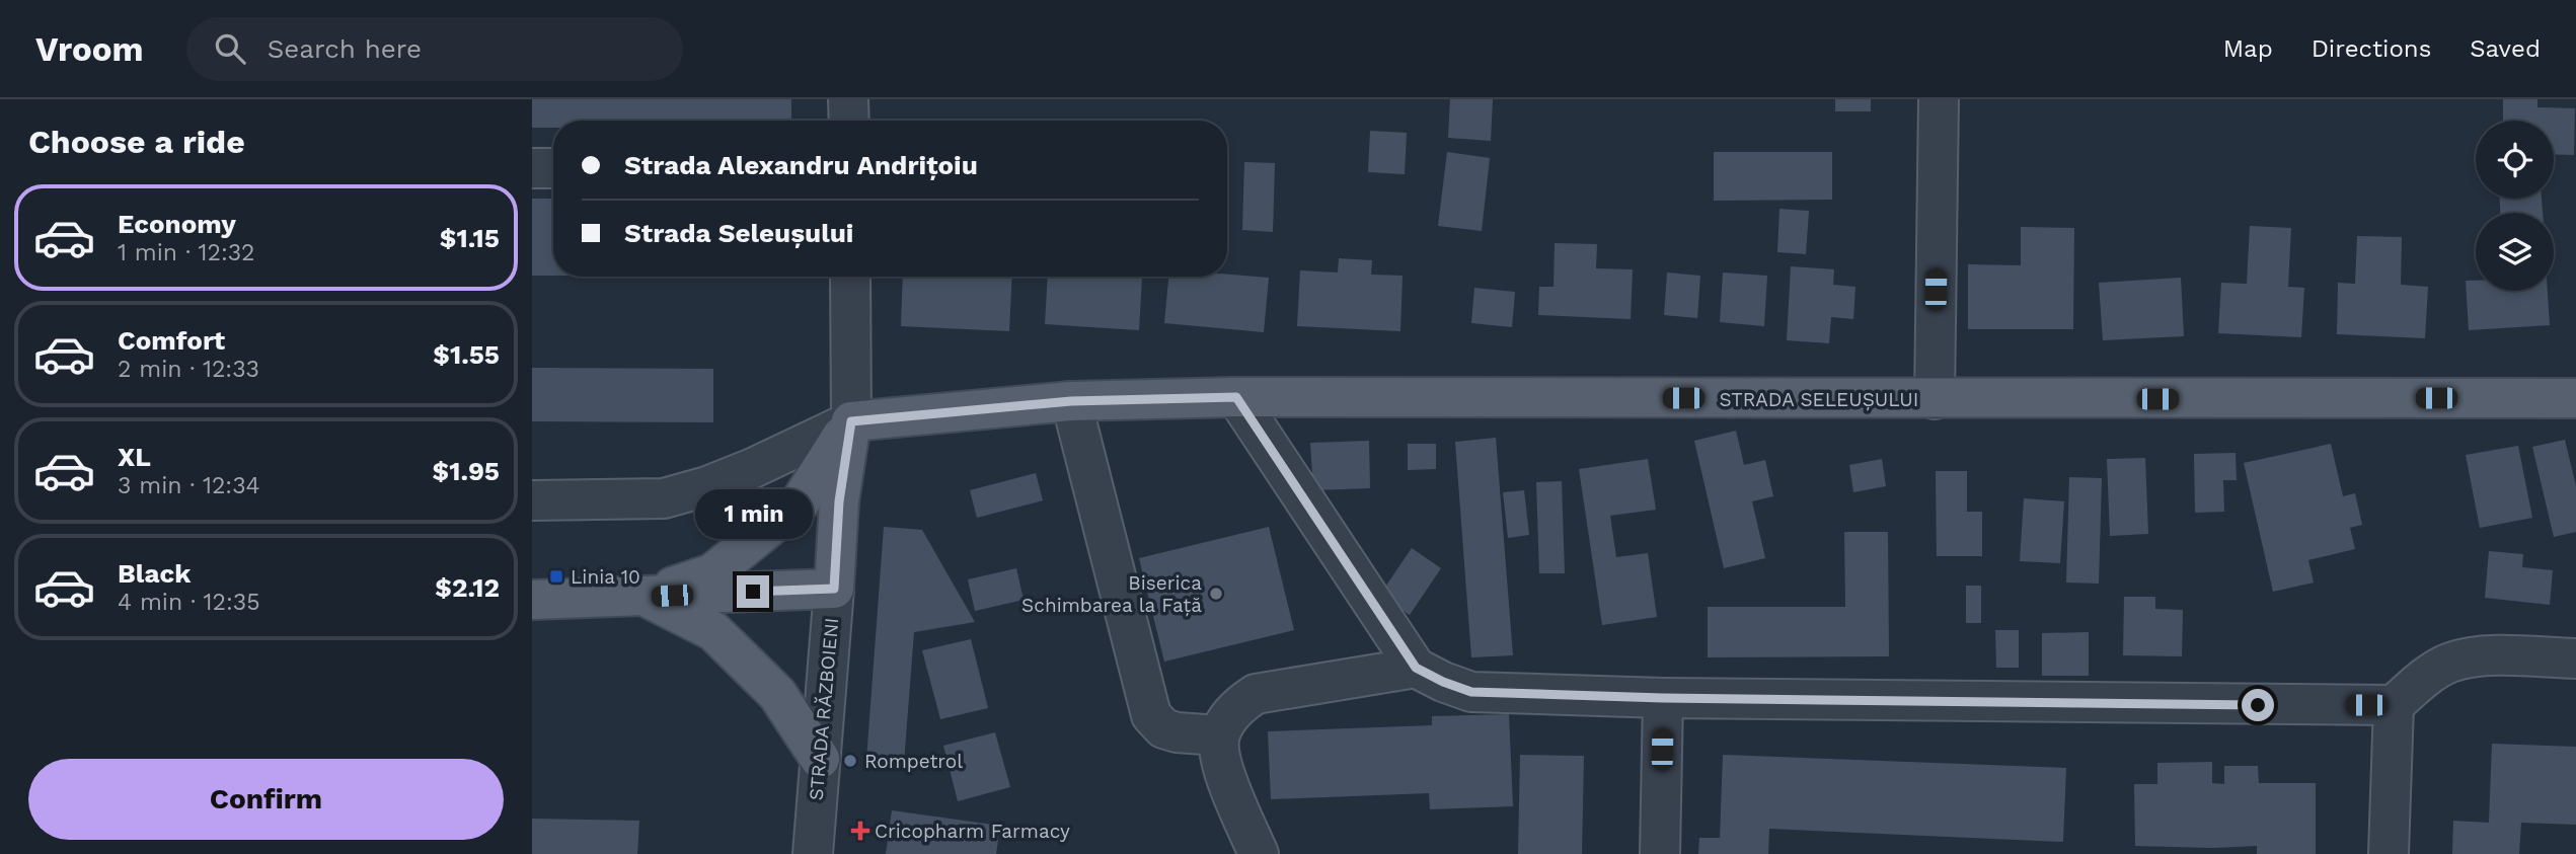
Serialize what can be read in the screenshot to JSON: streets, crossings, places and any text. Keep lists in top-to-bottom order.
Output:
{
  "streets": {
    "main road": ["STRADA SELEUȘULUI", "STRADA RĂZBOIENI"]
  },
  "crossings": [
    ["STRADA SELEUȘULUI", "STRADA RĂZBOIENI"]
  ],
  "places": {
    "transit": ["Linia 10"],
    "other": ["Biserica Schimbarea la Față", "Rompetrol"],
    "health": ["Cricopharm Farmacy"]
  },
  "page": {
    "header": "Vroom",
    "search": "Search here",
    "nav": ["Map", "Directions", "Saved"],
    "heading": "Choose a ride",
    "banner": ["Strada Alexandru Andrițoiu", "Strada Seleușului"],
    "list": [
      {
        "name": "Economy",
        "note": "1 min · 12:32",
        "value": "$1.15"
      },
      {
        "name": "Comfort",
        "note": "2 min · 12:33",
        "value": "$1.55"
      },
      {
        "name": "XL",
        "note": "3 min · 12:34",
        "value": "$1.95"
      },
      {
        "name": "Black",
        "note": "4 min · 12:35",
        "value": "$2.12"
      }
    ],
    "bubble": "1 min",
    "buttons": "Confirm"
  }
}
